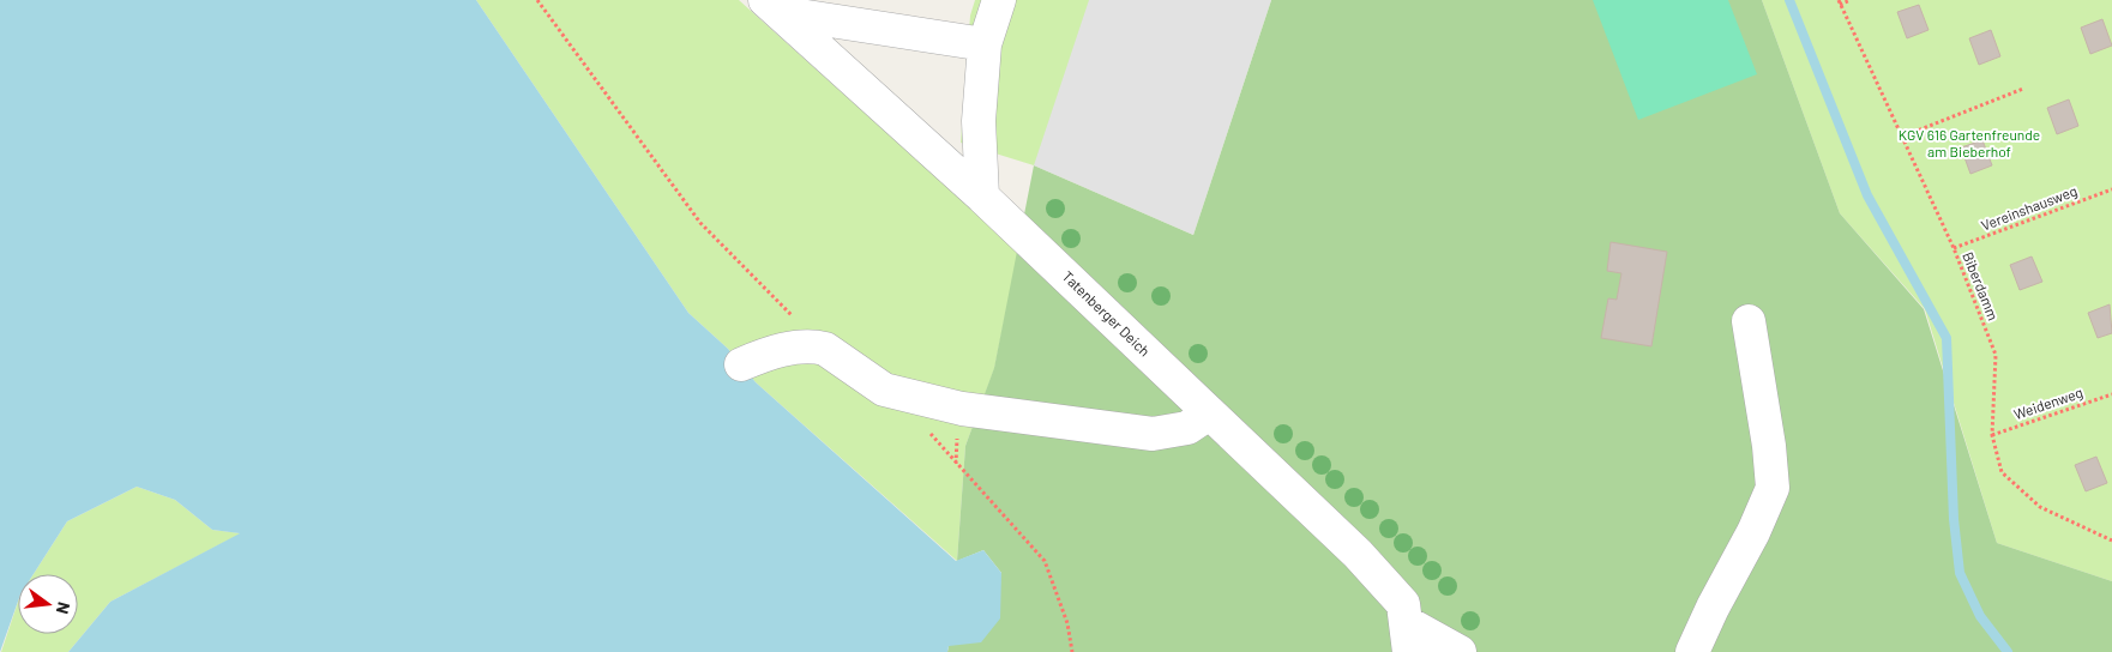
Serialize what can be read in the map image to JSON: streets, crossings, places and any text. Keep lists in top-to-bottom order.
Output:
{
  "streets": {
    "street": ["Tatenberger Deich"],
    "path": ["Vereinshausweg", "Biberdamm", "Weidenweg"]
  },
  "crossings": [
    ["Vereinshausweg", "Biberdamm"],
    ["Biberdamm", "Weidenweg"]
  ],
  "parks": ["KGV 616 Gartenfreunde am Bieberhof"],
  "north": "right"
}
